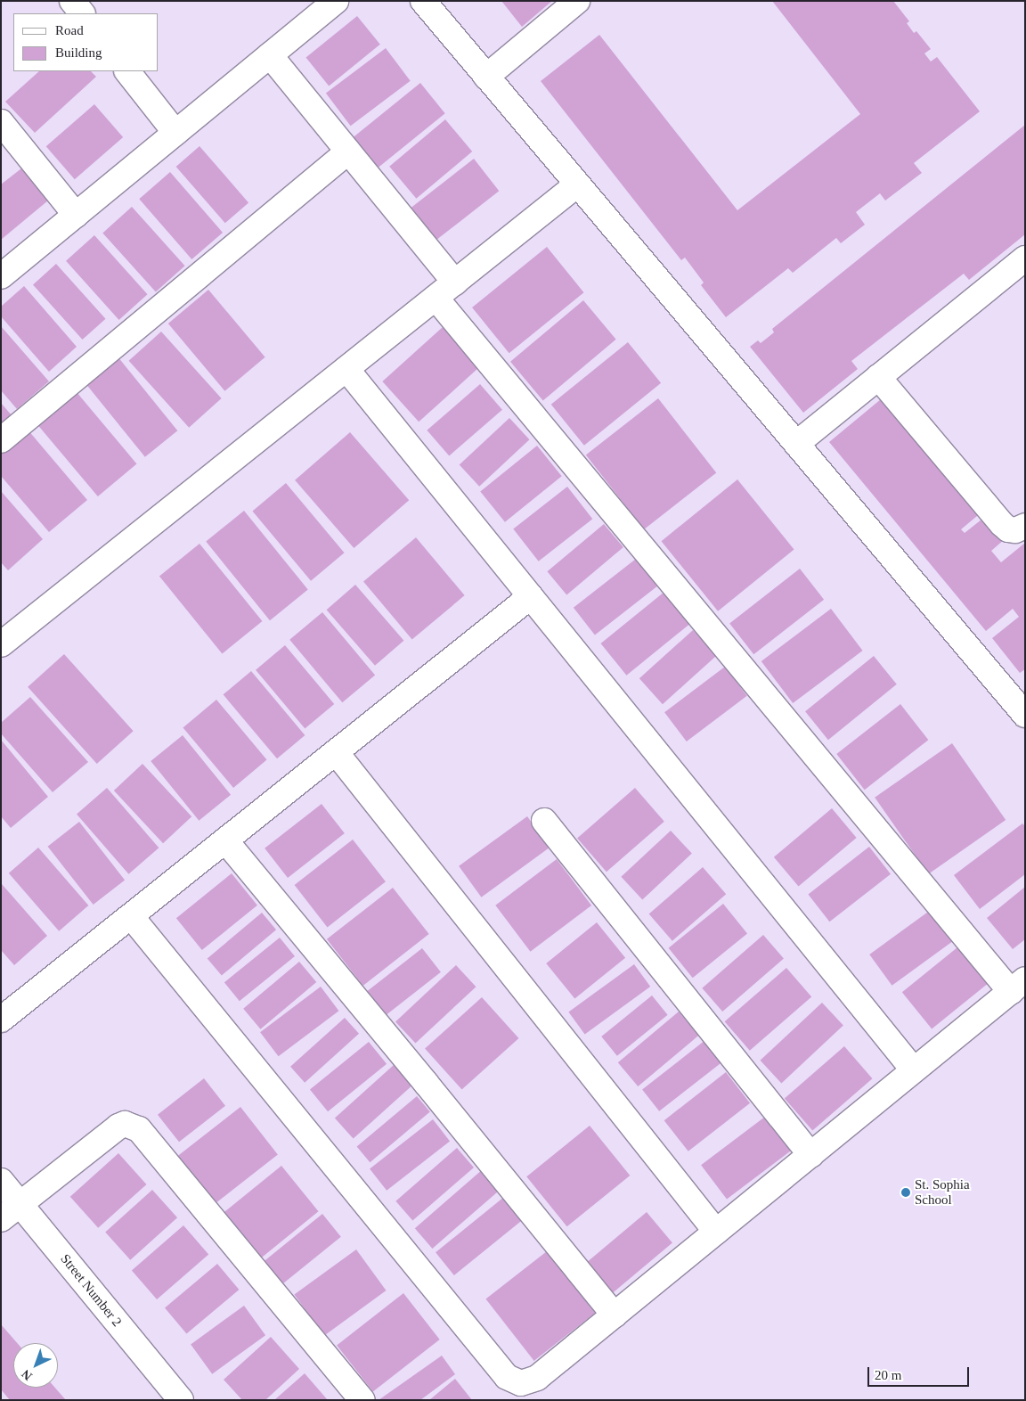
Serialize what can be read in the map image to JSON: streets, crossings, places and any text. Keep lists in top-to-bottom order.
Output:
{
  "streets": {
    "street": ["Street Number 2"]
  },
  "places": ["St. Sophia School"],
  "legend": ["Road", "Building"],
  "scale_bar": "20 m",
  "north": "bottom left"
}
